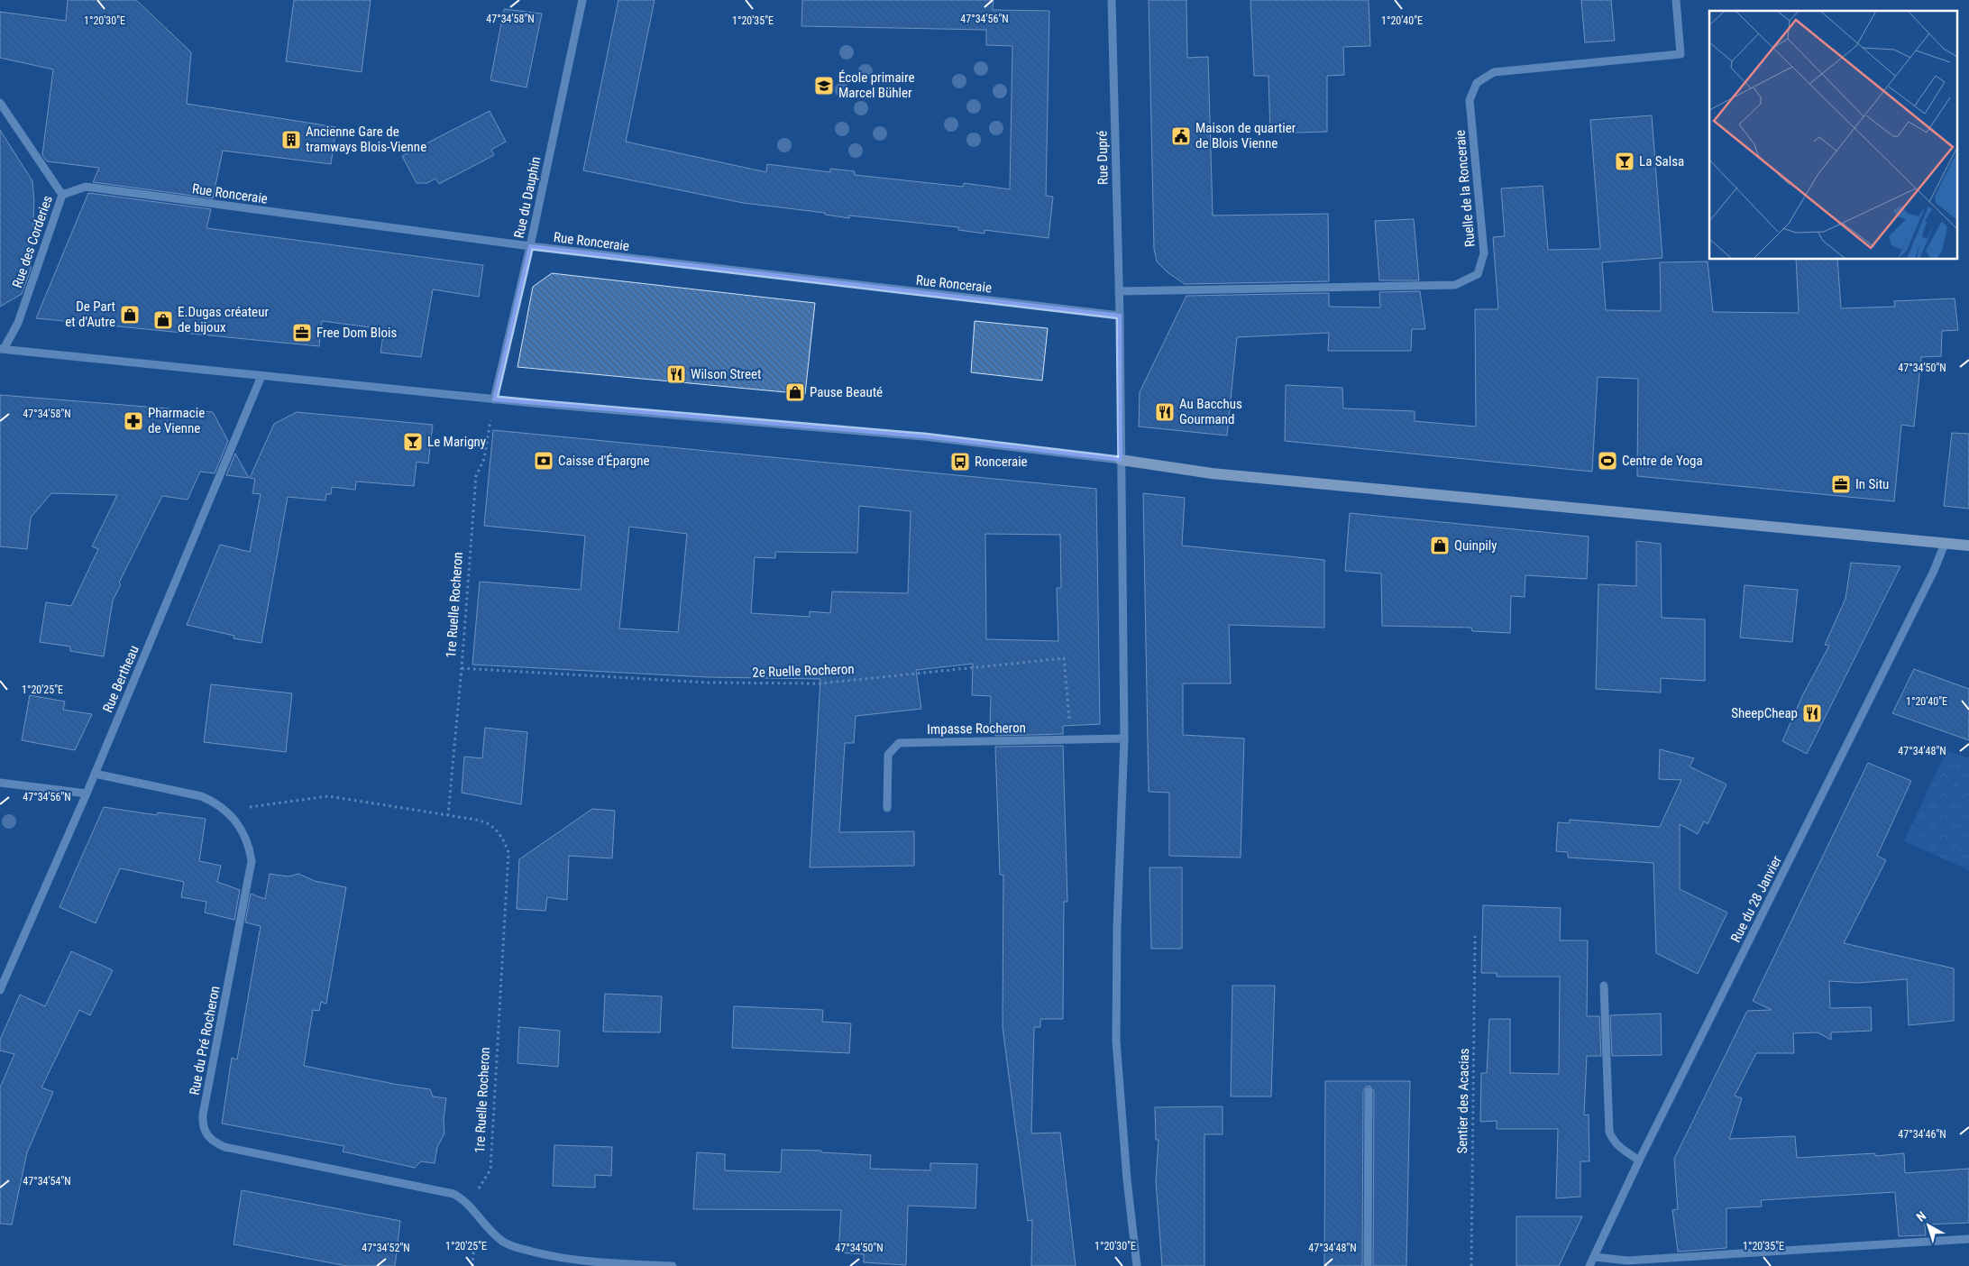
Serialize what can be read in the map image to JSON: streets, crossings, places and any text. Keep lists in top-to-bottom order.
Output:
{
  "streets": {
    "street": [
      "Rue Dupré",
      "Ruelle de la Ronceraie",
      "Rue Ronceraie",
      "Rue du Dauphin",
      "Rue des Corderies",
      "Rue Bertheau",
      "Impasse Rocheron",
      "Rue du 28 Janvier",
      "Rue du Pré Rocheron"
    ],
    "path": ["1re Ruelle Rocheron", "2e Ruelle Rocheron", "Sentier des Acacias"]
  },
  "crossings": [
    ["Rue Dupré", "Ruelle de la Ronceraie"],
    ["Rue Dupré", "Rue Ronceraie"],
    ["Rue Dupré", "Impasse Rocheron"],
    ["Rue Ronceraie", "Rue du Dauphin"],
    ["Rue Ronceraie", "Rue des Corderies"],
    ["Rue du Dauphin", "1re Ruelle Rocheron"],
    ["1re Ruelle Rocheron", "2e Ruelle Rocheron"],
    ["1re Ruelle Rocheron", "Rue du Pré Rocheron"],
    ["2e Ruelle Rocheron", "Impasse Rocheron"],
    ["Rue Bertheau", "Rue du Pré Rocheron"]
  ],
  "places": {
    "school or university": ["École primaire Marcel Bühler"],
    "public building": ["Maison de quartier de Blois Vienne"],
    "building": ["Ancienne Gare de tramways Blois-Vienne"],
    "bar": ["La Salsa", "Le Marigny"],
    "shop": [
      "De Part et d'Autre",
      "E.Dugas créateur de bijoux",
      "Pause Beauté",
      "Quinpily"
    ],
    "office": ["Free Dom Blois", "In Situ"],
    "restaurant": ["Wilson Street", "Au Bacchus Gourmand", "SheepCheap"],
    "pharmacy": ["Pharmacie de Vienne"],
    "bank": ["Caisse d'Épargne"],
    "sports": ["Centre de Yoga"],
    "bus stop": ["Ronceraie"]
  },
  "north": "top left",
  "coordinates": [
    "47°34'58\"N",
    "47°34'56\"N",
    "1°20'30\"E",
    "1°20'35\"E",
    "1°20'40\"E",
    "47°34'50\"N",
    "1°20'25\"E",
    "47°34'48\"N",
    "47°34'46\"N",
    "47°34'54\"N",
    "47°34'52\"N"
  ]
}
